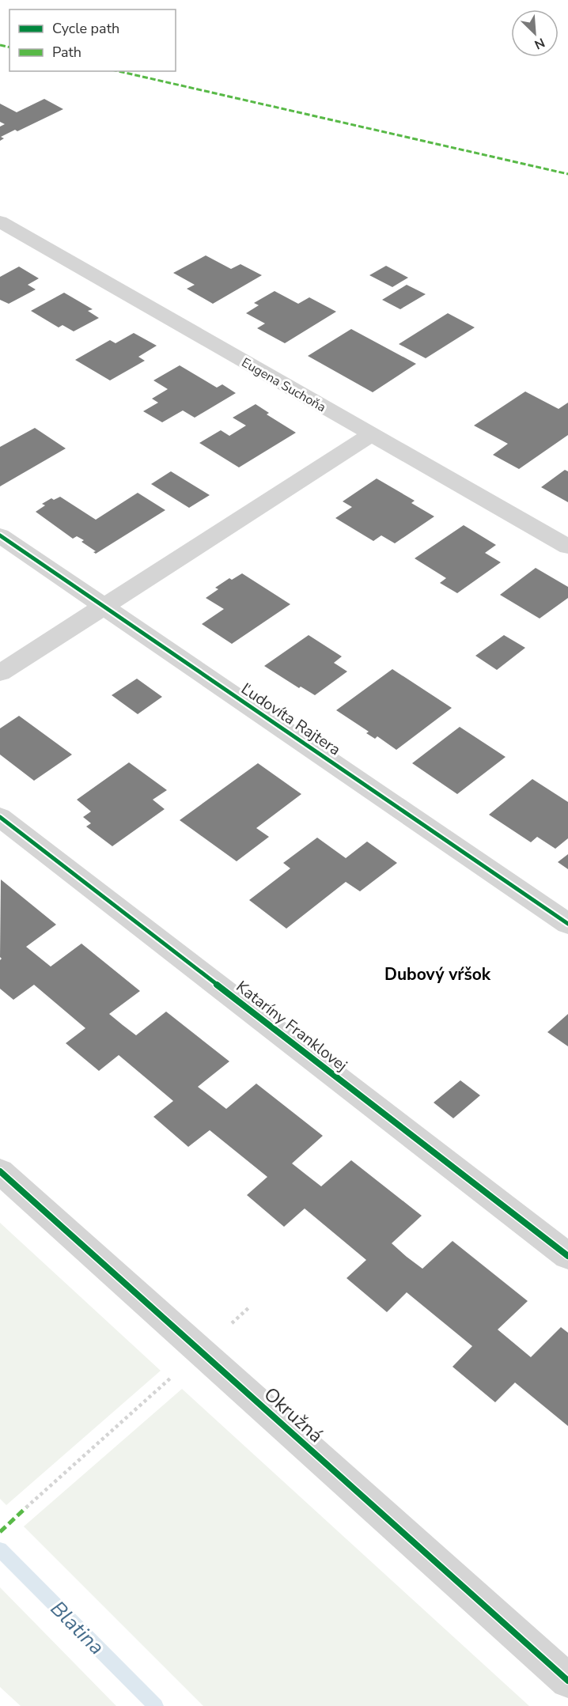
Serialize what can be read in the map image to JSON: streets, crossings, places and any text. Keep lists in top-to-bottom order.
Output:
{
  "streets": {
    "street": [
      "Eugena Suchoňa",
      "Ľudovíta Rajtera",
      "Kataríny Franklovej",
      "Okružná"
    ]
  },
  "districts": ["Dubový vŕšok"],
  "water": ["Blatina"],
  "legend": ["Cycle path", "Path"],
  "north": "bottom right"
}
